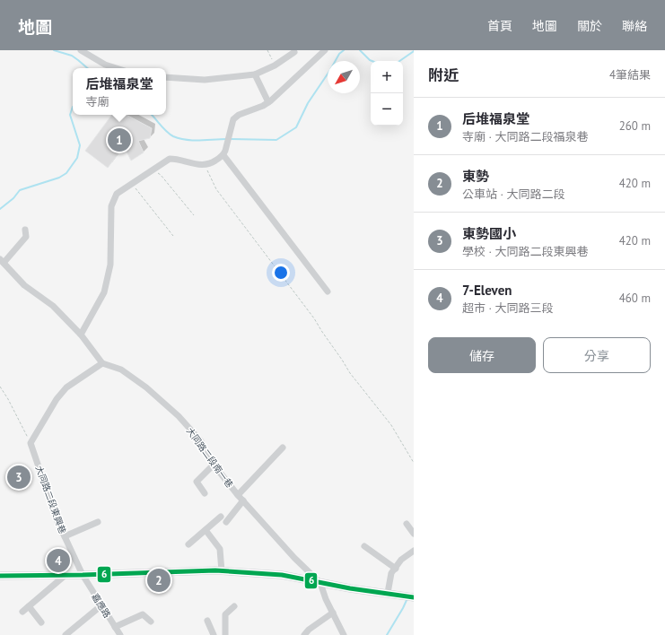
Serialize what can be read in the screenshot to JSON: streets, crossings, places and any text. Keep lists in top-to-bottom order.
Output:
{
  "streets": {
    "street": ["大同路二段南一巷", "大同路二段東興巷", "嘉應路"]
  },
  "crossings": [
    ["大同路二段東興巷", "嘉應路"]
  ],
  "lines": ["transit line 6"],
  "north": "bottom left",
  "page": {
    "header": "地圖",
    "nav": [
      "首頁",
      "地圖",
      "關於",
      "聯絡"
    ],
    "heading": ["附近", "4筆結果"],
    "map_buttons": ["+", "−"],
    "popup": ["后堆福泉堂", "寺廟"],
    "list": [
      {
        "mark": "1",
        "name": "后堆福泉堂",
        "note": "寺廟 · 大同路二段福泉巷",
        "value": "260 m"
      },
      {
        "mark": "2",
        "name": "東勢",
        "note": "公車站 · 大同路二段",
        "value": "420 m"
      },
      {
        "mark": "3",
        "name": "東勢國小",
        "note": "學校 · 大同路二段東興巷",
        "value": "420 m"
      },
      {
        "mark": "4",
        "name": "7-Eleven",
        "note": "超市 · 大同路三段",
        "value": "460 m"
      }
    ],
    "pins": [
      "1",
      "3",
      "4",
      "2"
    ],
    "buttons": ["儲存", "分享"]
  }
}
